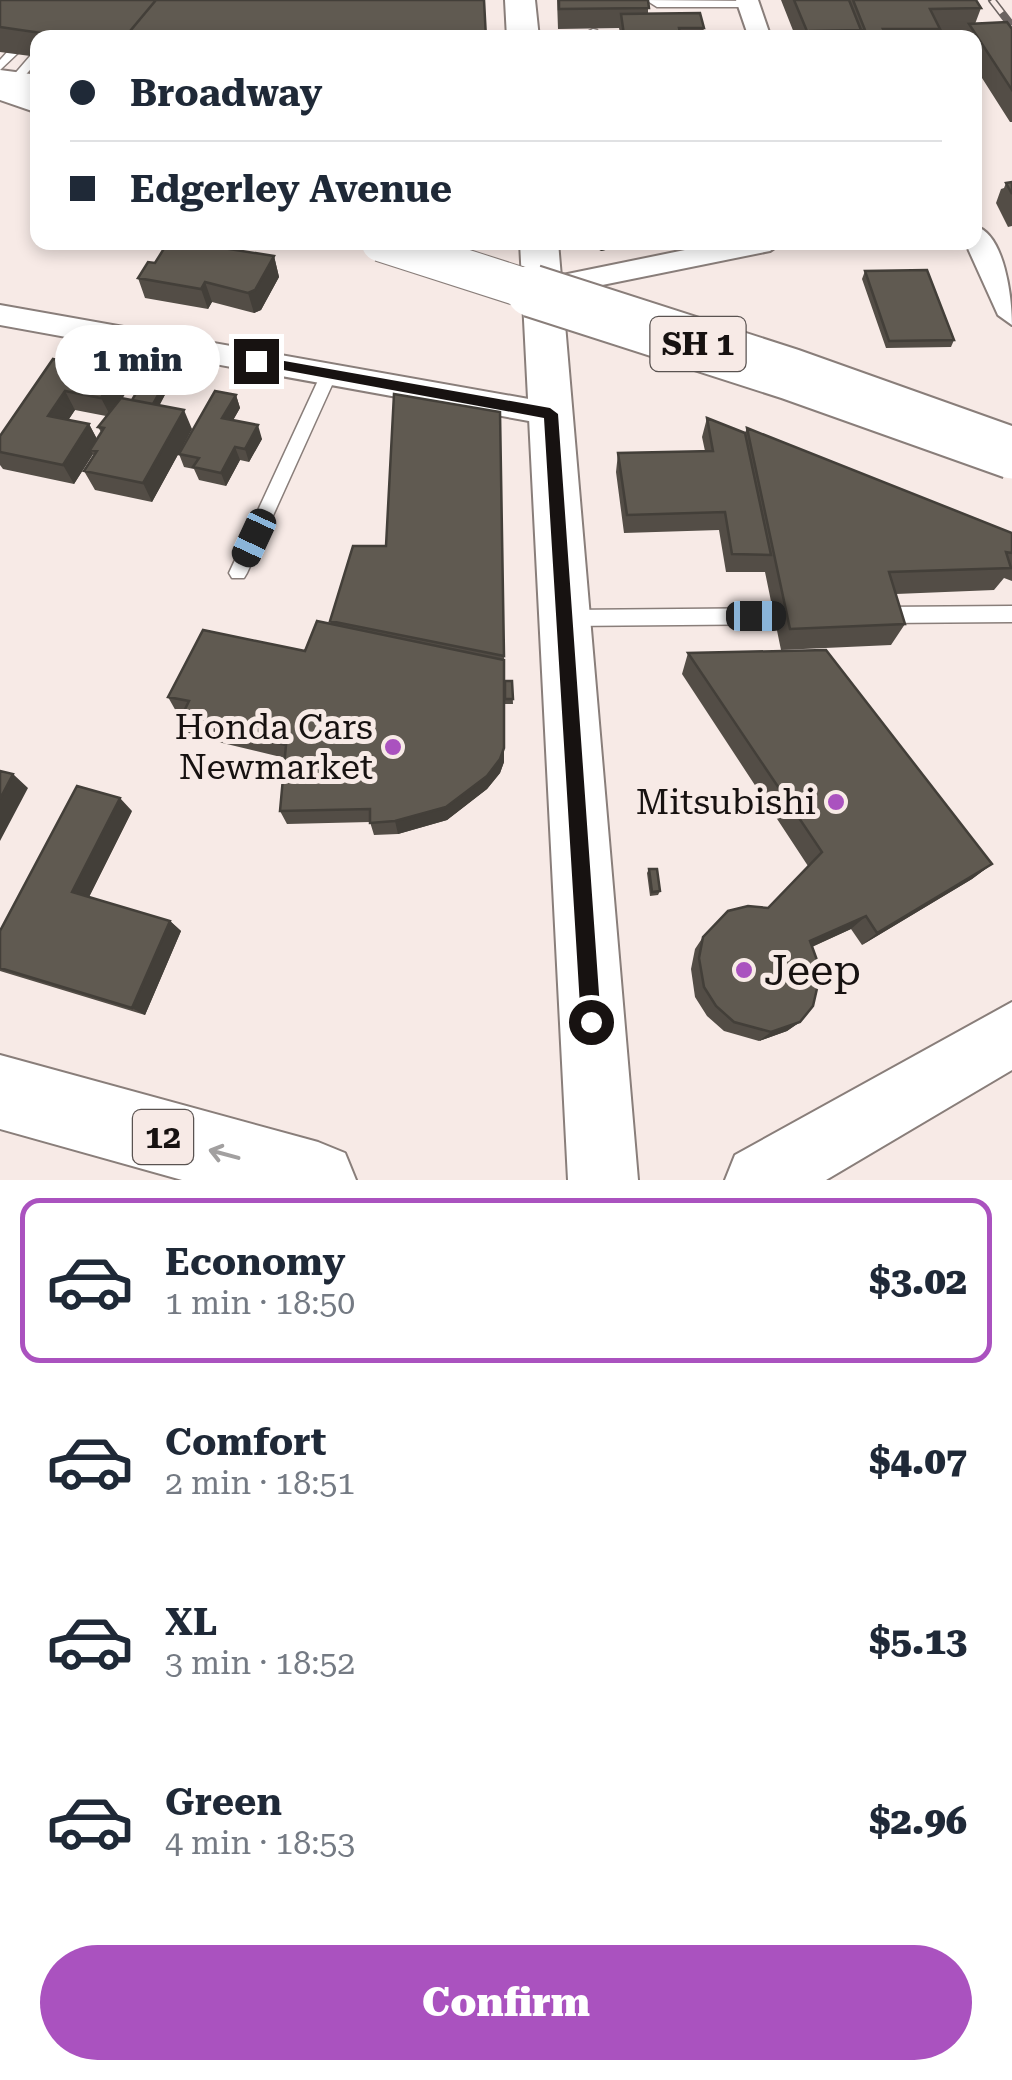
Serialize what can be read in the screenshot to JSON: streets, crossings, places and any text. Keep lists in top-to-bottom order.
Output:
{
  "streets": {
    "main road": ["SH 1", "12"]
  },
  "places": ["Honda Cars Newmarket", "Mitsubishi", "Jeep"],
  "page": {
    "banner": ["Broadway", "Edgerley Avenue"],
    "bubble": "1 min",
    "list": [
      {
        "name": "Economy",
        "note": "1 min · 18:50",
        "value": "$3.02"
      },
      {
        "name": "Comfort",
        "note": "2 min · 18:51",
        "value": "$4.07"
      },
      {
        "name": "XL",
        "note": "3 min · 18:52",
        "value": "$5.13"
      },
      {
        "name": "Green",
        "note": "4 min · 18:53",
        "value": "$2.96"
      }
    ],
    "buttons": "Confirm"
  }
}
